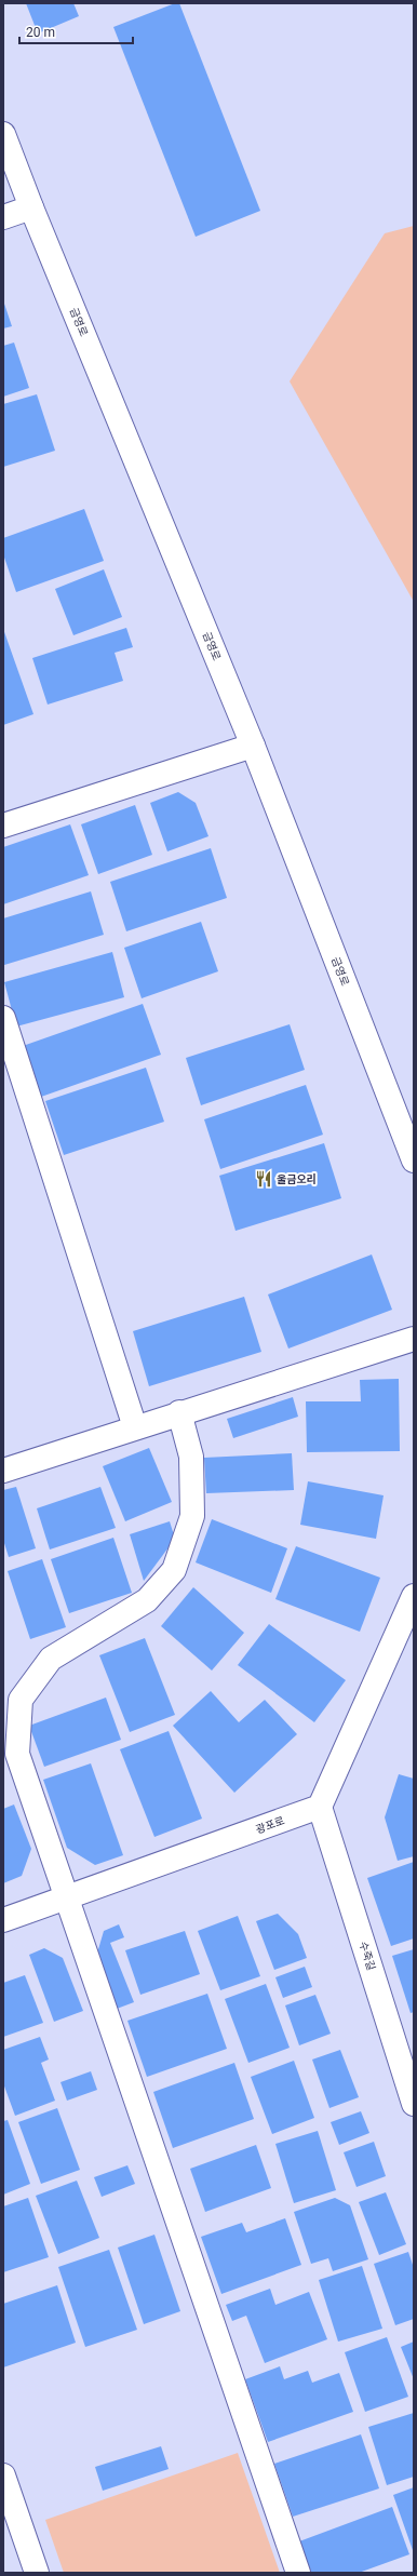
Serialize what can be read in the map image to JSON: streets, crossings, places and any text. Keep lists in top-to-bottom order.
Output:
{
  "streets": {
    "street": ["금영로", "광포로", "수죽길"]
  },
  "crossings": [
    ["광포로", "수죽길"]
  ],
  "places": {
    "restaurant": ["울금오리"]
  },
  "scale_bar": "20 m"
}
